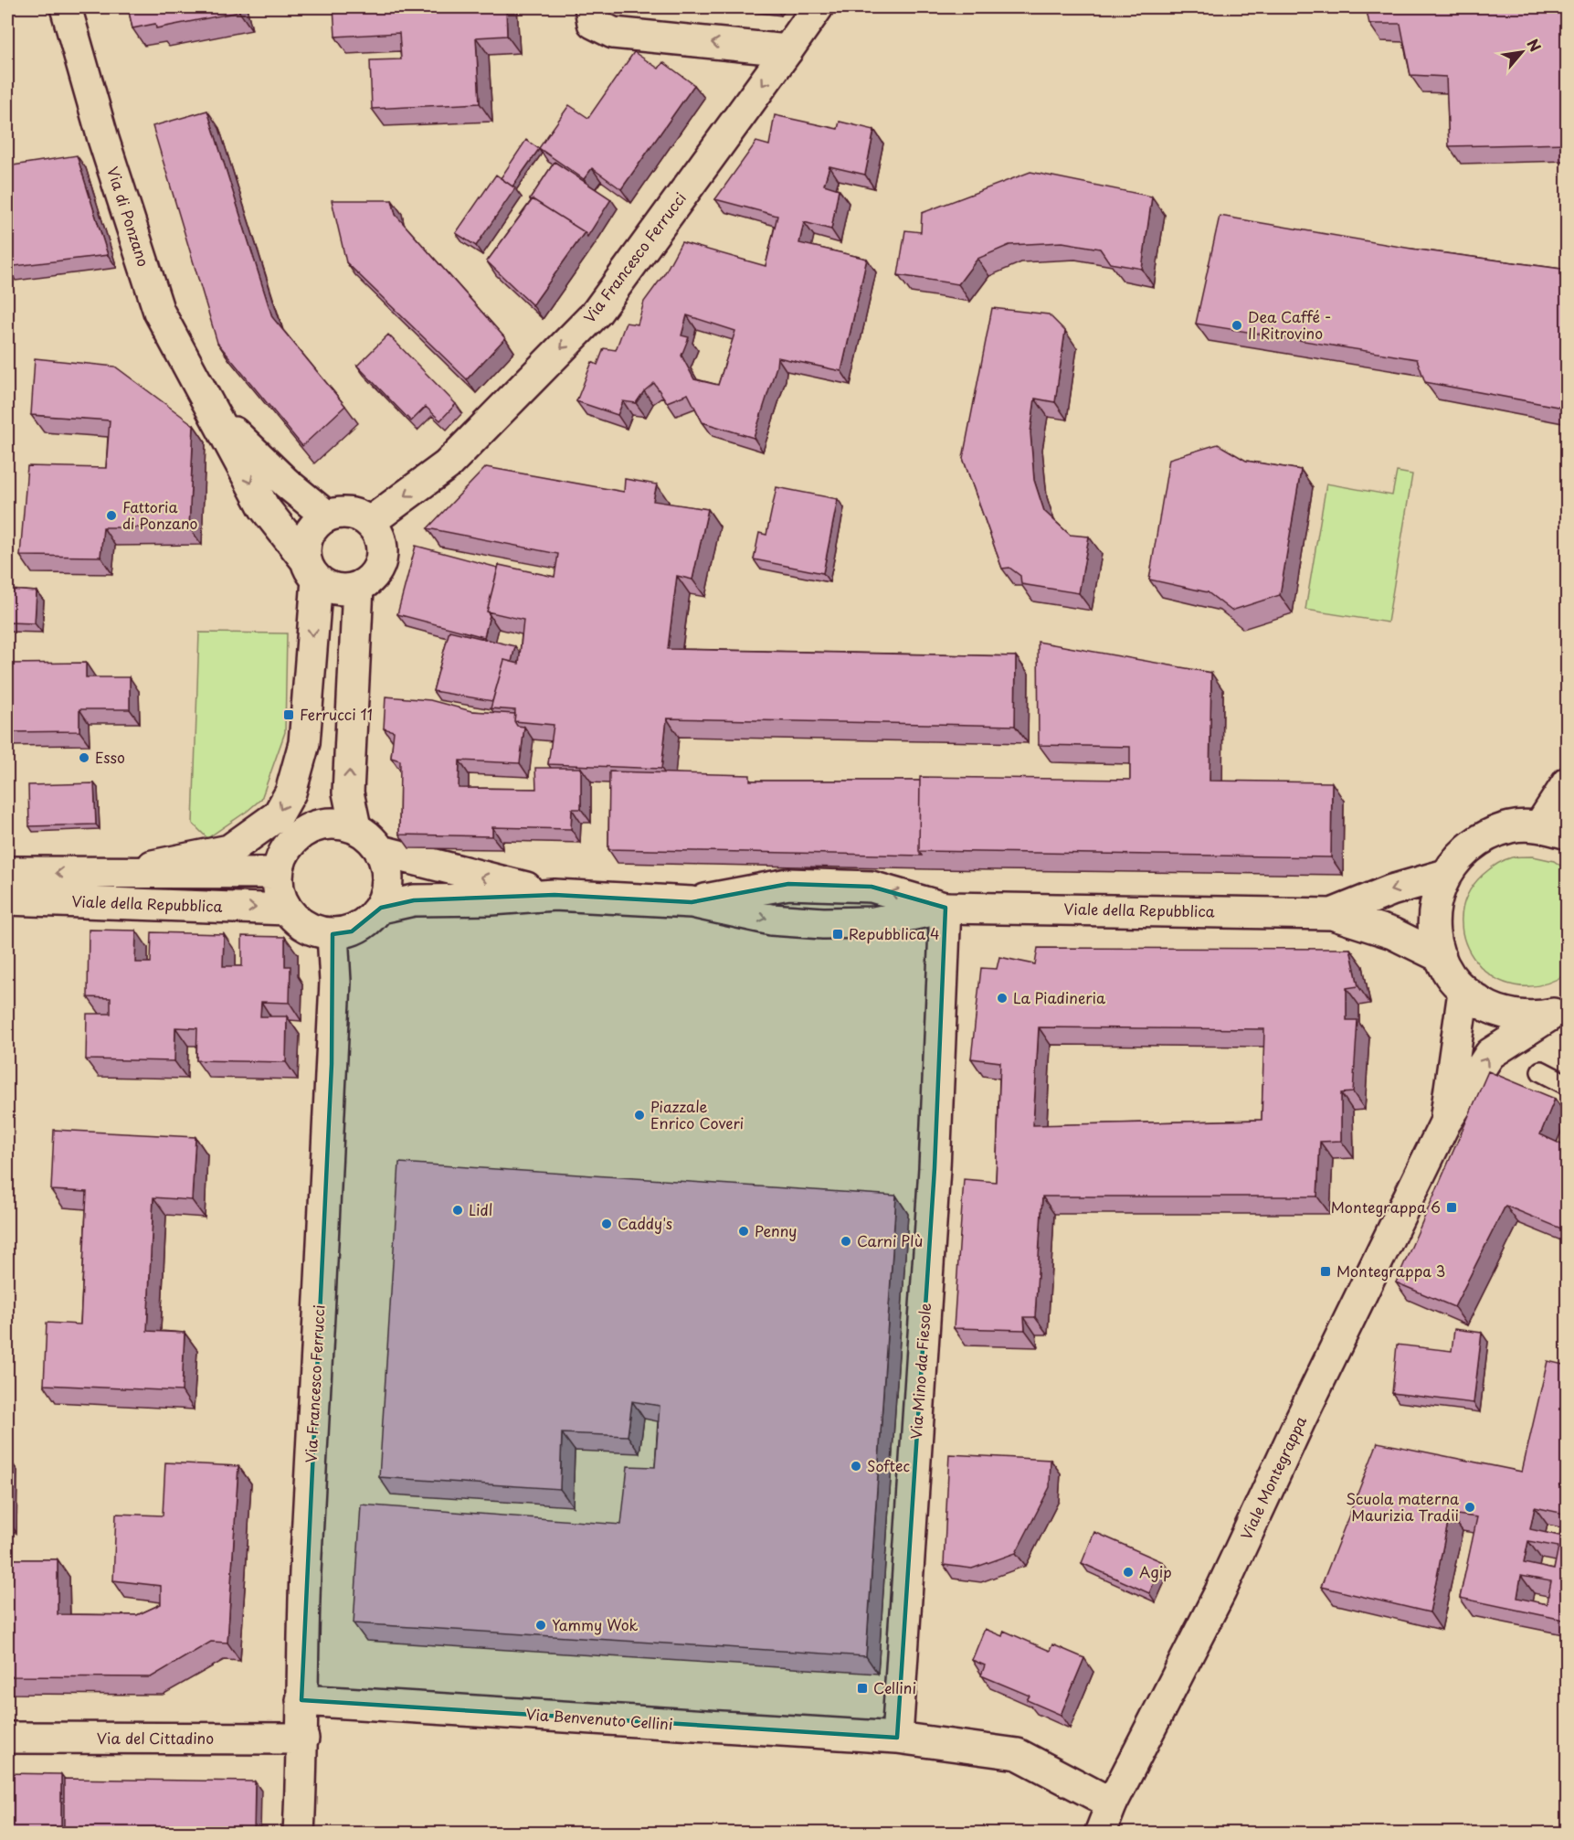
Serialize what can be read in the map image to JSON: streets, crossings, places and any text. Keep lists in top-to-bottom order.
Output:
{
  "streets": {
    "street": [
      "Via di Ponzano",
      "Via Francesco Ferrucci",
      "Viale della Repubblica",
      "Via Mino da Fiesole",
      "Viale Montegrappa",
      "Via Benvenuto Cellini",
      "Via del Cittadino"
    ]
  },
  "crossings": [
    ["Via di Ponzano", "Via Francesco Ferrucci"],
    ["Via Francesco Ferrucci", "Viale della Repubblica"],
    ["Via Francesco Ferrucci", "Via Benvenuto Cellini"],
    ["Via Francesco Ferrucci", "Via del Cittadino"],
    ["Viale della Repubblica", "Via Mino da Fiesole"],
    ["Via Mino da Fiesole", "Via Benvenuto Cellini"]
  ],
  "one_way": ["Via Francesco Ferrucci"],
  "places": {
    "other": [
      "Dea Caffé - Il Ritrovino",
      "Fattoria di Ponzano",
      "Esso",
      "La Piadineria",
      "Piazzale Enrico Coveri",
      "Lidl",
      "Caddy's",
      "Penny",
      "Carni PIù",
      "Softec",
      "Scuola materna Maurizia Tradii",
      "Agip",
      "Yammy Wok"
    ],
    "transit": [
      "Ferrucci 11",
      "Repubblica 4",
      "Montegrappa 6",
      "Montegrappa 3",
      "Cellini"
    ]
  },
  "north": "top right"
}
